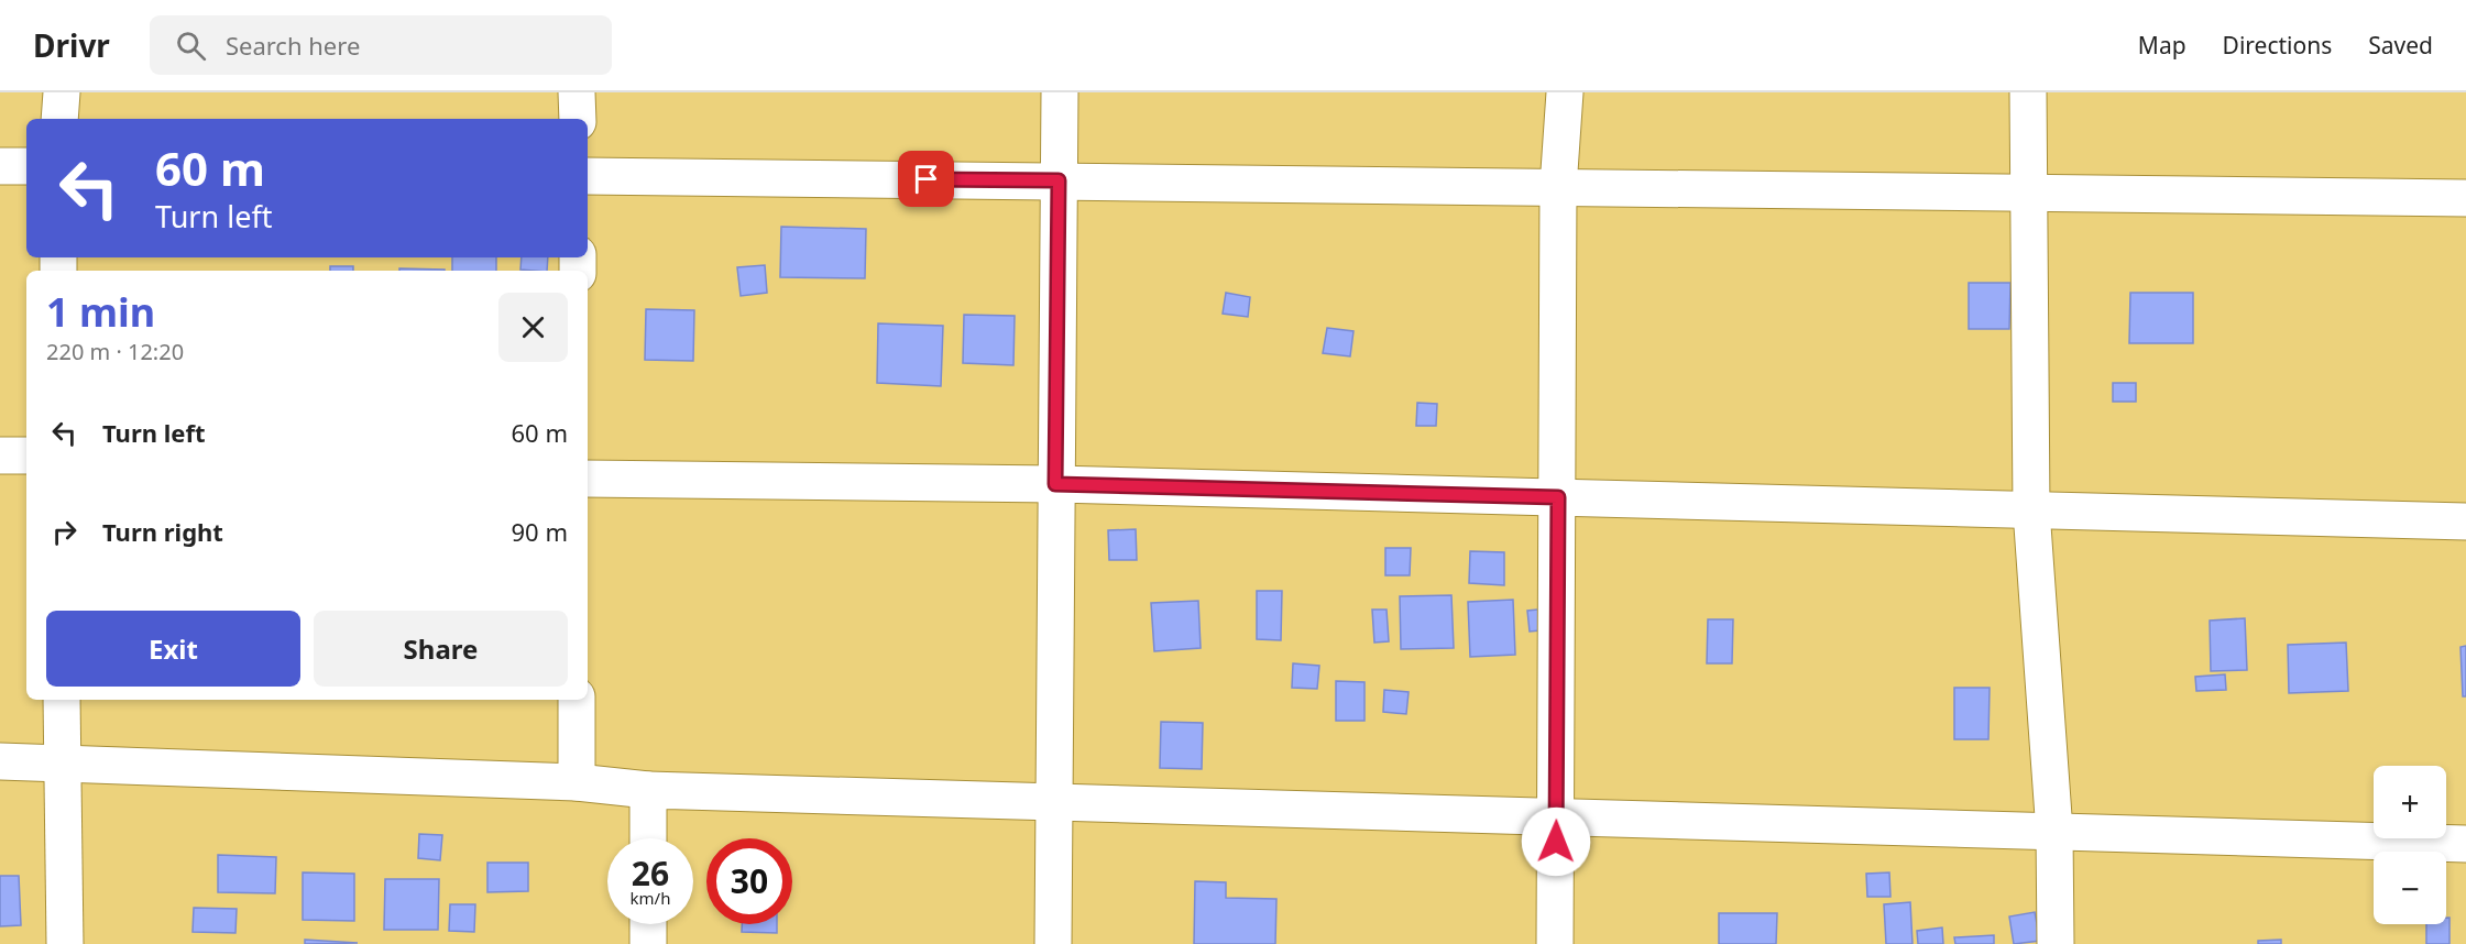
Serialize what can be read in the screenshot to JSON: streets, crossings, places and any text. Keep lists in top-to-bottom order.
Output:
{
  "page": {
    "header": "Drivr",
    "search": "Search here",
    "nav": ["Map", "Directions", "Saved"],
    "turn": ["60 m", "Turn left"],
    "heading": ["1 min", "220 m · 12:20"],
    "list": [
      {
        "name": "Turn left",
        "value": "60 m"
      },
      {
        "name": "Turn right",
        "value": "90 m"
      }
    ],
    "buttons": ["Exit", "Share"],
    "map_buttons": ["+", "−"],
    "speed": "26 km/h",
    "limit": "30"
  }
}
